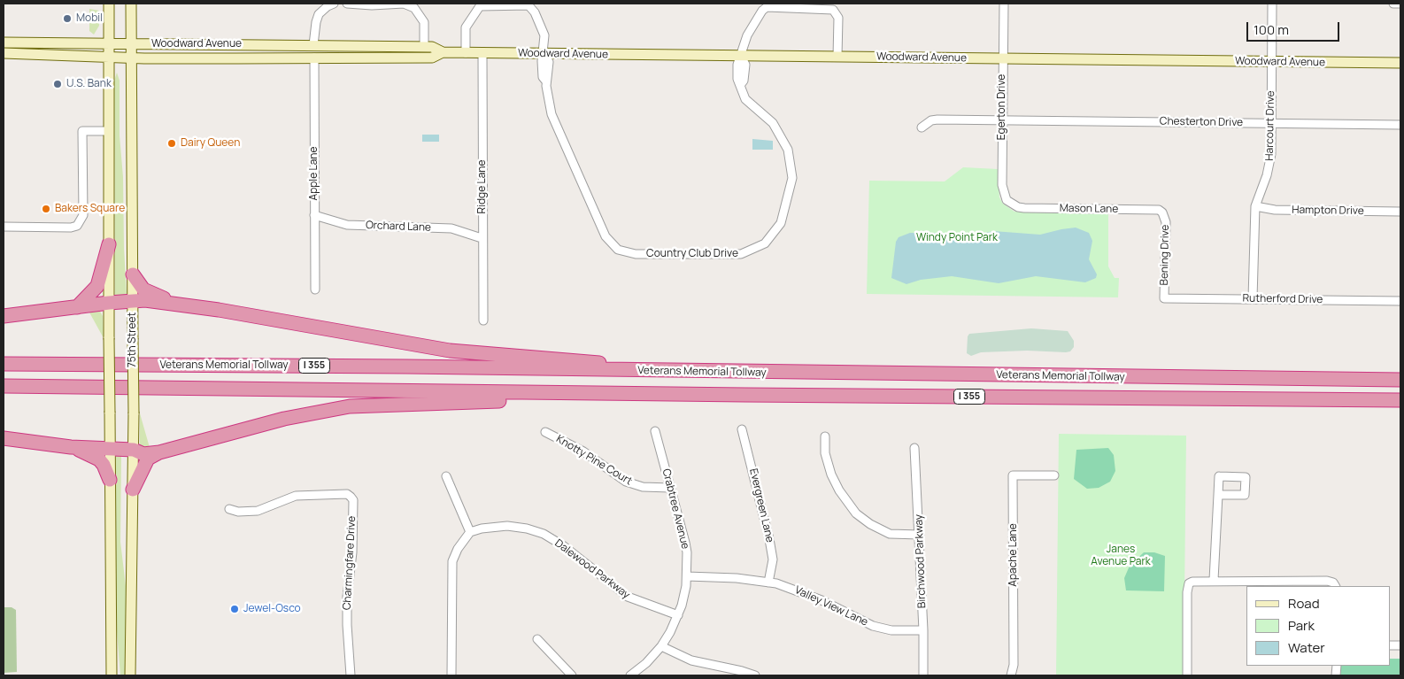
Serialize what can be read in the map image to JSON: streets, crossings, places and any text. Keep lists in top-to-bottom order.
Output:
{
  "streets": {
    "highway": ["Veterans Memorial Tollway", "I 355"],
    "main road": ["Woodward Avenue", "75th Street"],
    "street": [
      "Egerton Drive",
      "Chesterton Drive",
      "Harcourt Drive",
      "Apple Lane",
      "Ridge Lane",
      "Mason Lane",
      "Hampton Drive",
      "Orchard Lane",
      "Country Club Drive",
      "Bening Drive",
      "Rutherford Drive",
      "Knotty Pine Court",
      "Evergreen Lane",
      "Crabtree Avenue",
      "Apache Lane",
      "Birchwood Parkway",
      "Charmingfare Drive",
      "Dalewood Parkway",
      "Valley View Lane"
    ]
  },
  "crossings": [
    ["Woodward Avenue", "Egerton Drive"],
    ["Woodward Avenue", "Harcourt Drive"],
    ["Woodward Avenue", "Apple Lane"],
    ["Woodward Avenue", "Ridge Lane"],
    ["Woodward Avenue", "Country Club Drive"],
    ["Woodward Avenue", "75th Street"],
    ["Egerton Drive", "Chesterton Drive"],
    ["Egerton Drive", "Mason Lane"],
    ["Chesterton Drive", "Harcourt Drive"],
    ["Harcourt Drive", "Hampton Drive"],
    ["Harcourt Drive", "Rutherford Drive"],
    ["Apple Lane", "Orchard Lane"],
    ["Ridge Lane", "Orchard Lane"],
    ["Mason Lane", "Bening Drive"],
    ["Bening Drive", "Rutherford Drive"],
    ["Knotty Pine Court", "Crabtree Avenue"],
    ["Evergreen Lane", "Valley View Lane"],
    ["Crabtree Avenue", "Dalewood Parkway"],
    ["Crabtree Avenue", "Valley View Lane"],
    ["Birchwood Parkway", "Valley View Lane"]
  ],
  "parks": ["Windy Point Park", "Janes Avenue Park"],
  "places": [
    "Mobil",
    "U.S. Bank",
    "Dairy Queen",
    "Bakers Square",
    "Jewel-Osco"
  ],
  "legend": ["Road", "Park", "Water"],
  "scale_bar": "100 m"
}
